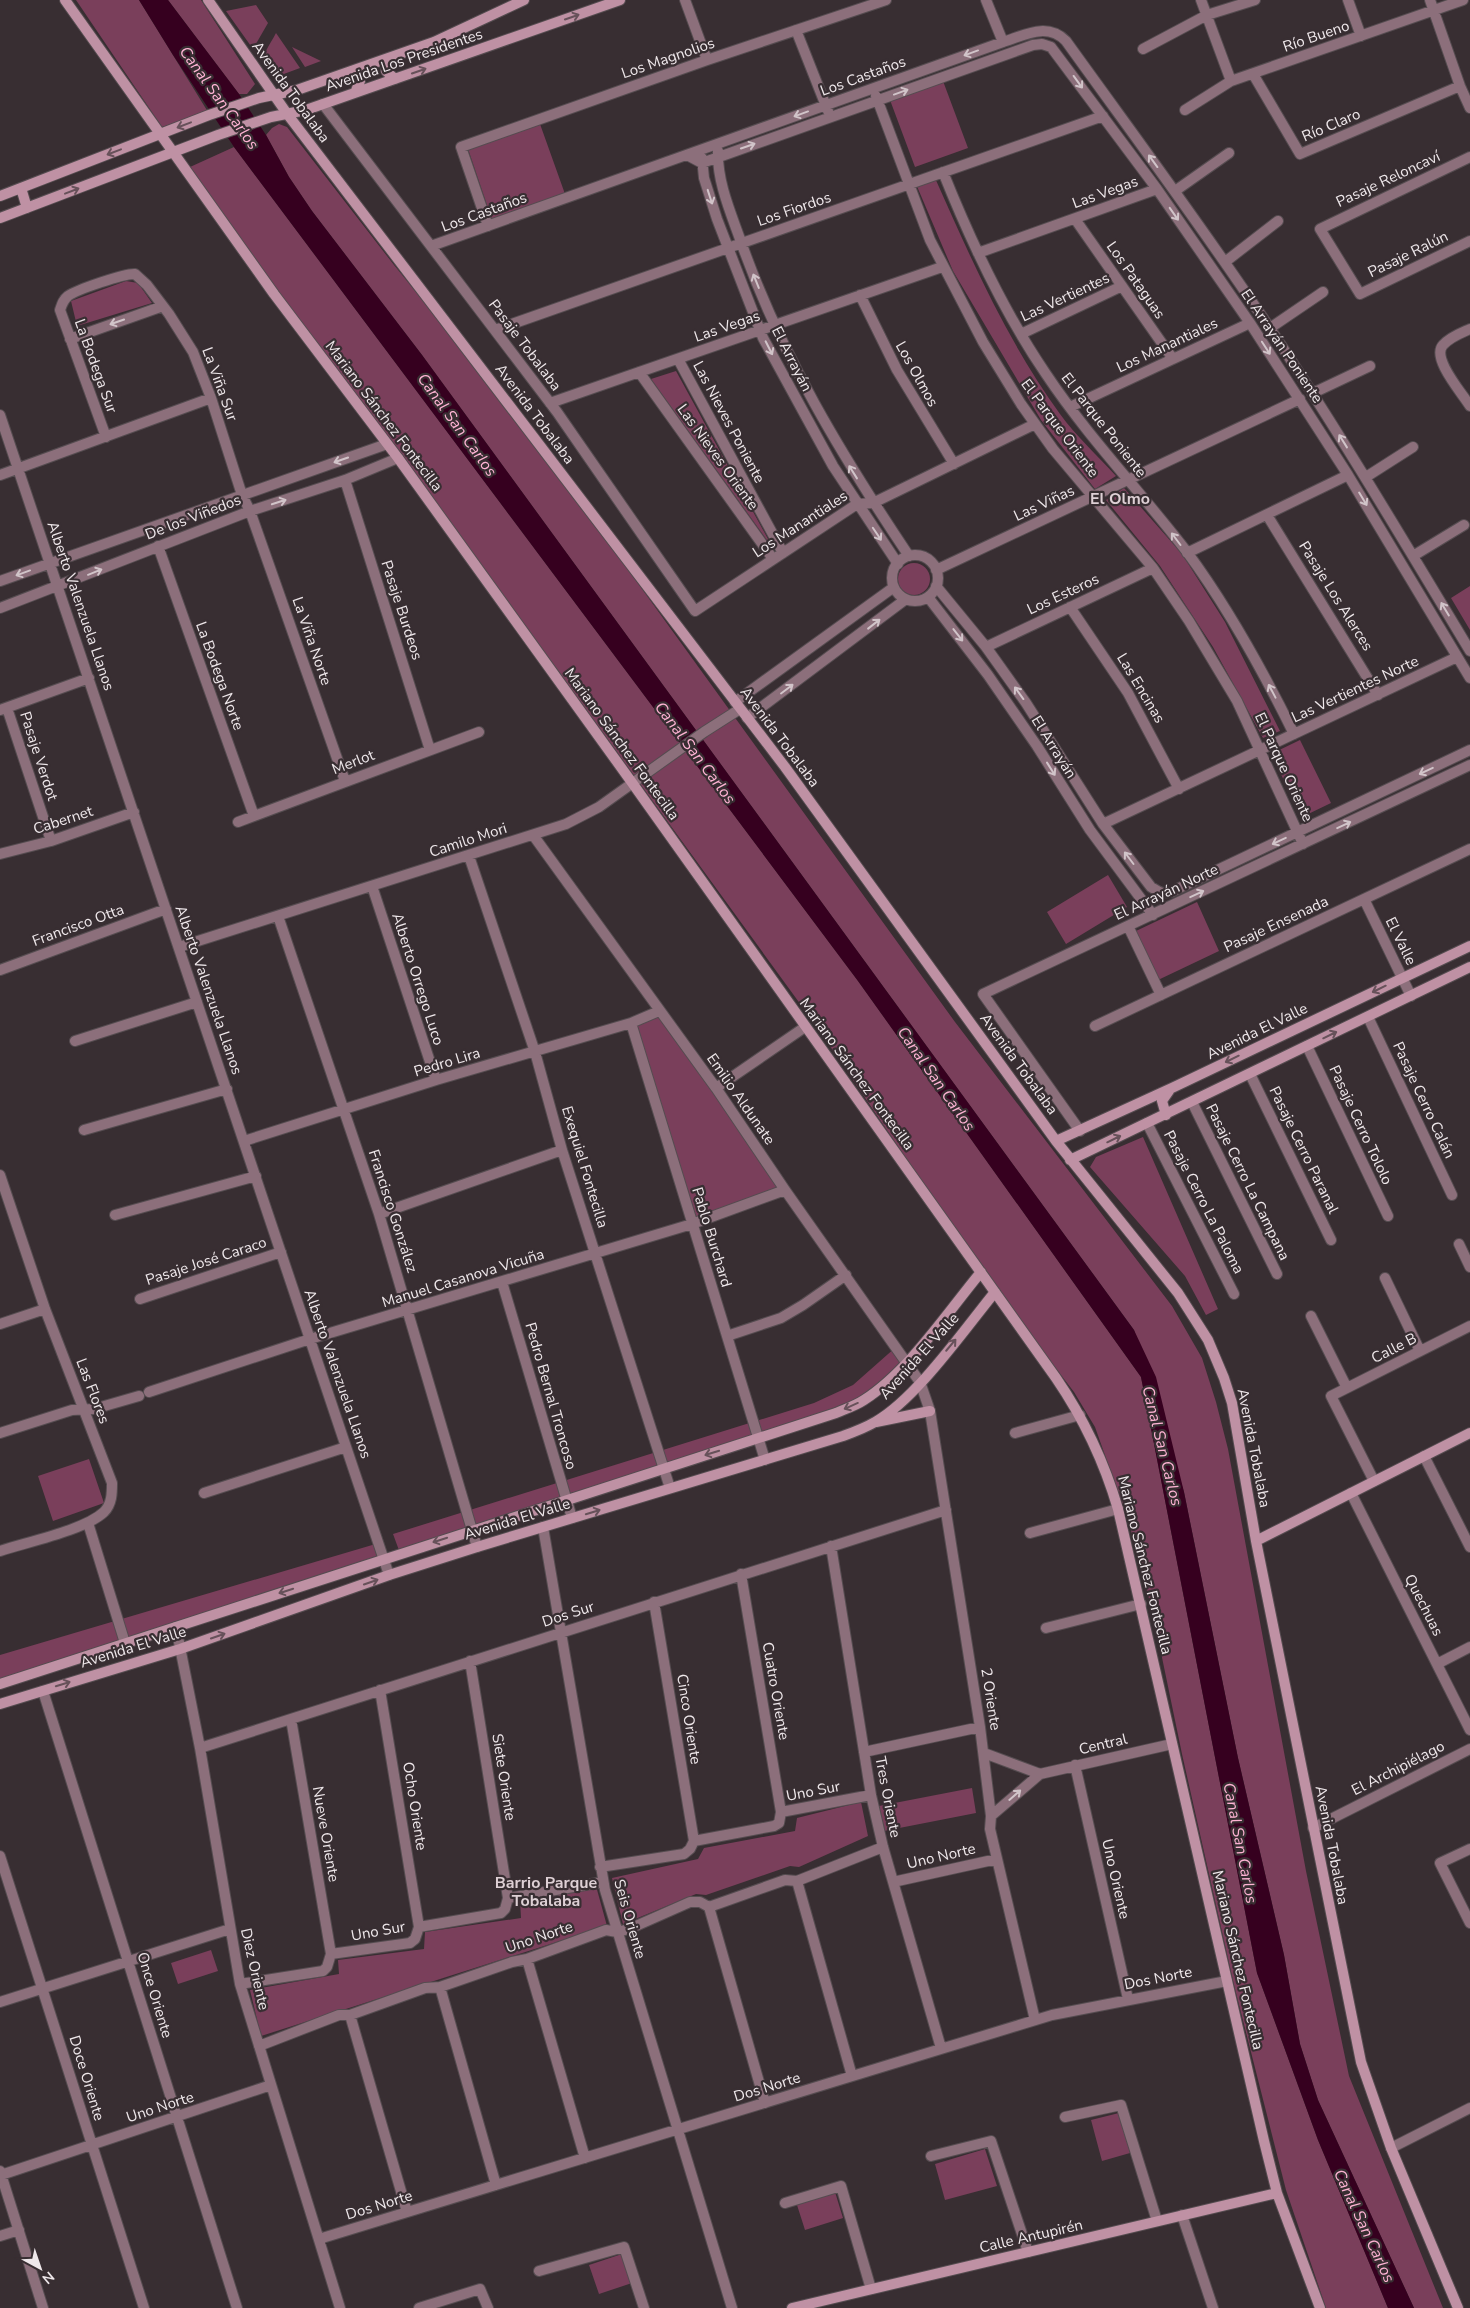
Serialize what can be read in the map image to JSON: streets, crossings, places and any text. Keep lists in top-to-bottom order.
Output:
{
  "streets": {
    "street": [
      "Río Bueno",
      "Los Magnolios",
      "Avenida Los Presidentes",
      "Los Castaños",
      "Avenida Tobalaba",
      "Río Claro",
      "Pasaje Reloncaví",
      "Las Vegas",
      "Los Fiordos",
      "Pasaje Ralún",
      "Los Pataguas",
      "Las Vertientes",
      "Pasaje Tobalaba",
      "Los Manantiales",
      "El Arrayán Poniente",
      "El Arrayán",
      "La Bodega Sur",
      "Los Olmos",
      "La Viña Sur",
      "Mariano Sánchez Fontecilla",
      "Las Nieves Poniente",
      "El Parque Poniente",
      "El Parque Oriente",
      "Las Nieves Oriente",
      "Las Viñas",
      "De los Viñedos",
      "Los Esteros",
      "Pasaje Los Alerces",
      "Alberto Valenzuela Llanos",
      "Pasaje Burdeos",
      "La Viña Norte",
      "La Bodega Norte",
      "Las Encinas",
      "Las Vertientes Norte",
      "Pasaje Verdot",
      "Merlot",
      "Cabernet",
      "Camilo Mori",
      "El Arrayán Norte",
      "Pasaje Ensenada",
      "Francisco Otta",
      "El Valle",
      "Alberto Orrego Luco",
      "Avenida El Valle",
      "Pedro Lira",
      "Emilio Aldunate",
      "Pasaje Cerro Calán",
      "Pasaje Cerro Tololo",
      "Pasaje Cerro Paranal",
      "Exequiel Fontecilla",
      "Pasaje Cerro La Campana",
      "Pasaje Cerro La Paloma",
      "Francisco González",
      "Pablo Burchard",
      "Pasaje José Caraco",
      "Manuel Casanova Vicuña",
      "Calle B",
      "Las Flores",
      "Pedro Bernal Troncoso",
      "Quechuas",
      "Dos Sur",
      "Cuatro Oriente",
      "2 Oriente",
      "Cinco Oriente",
      "Central",
      "El Archipiélago",
      "Siete Oriente",
      "Uno Sur",
      "Tres Oriente",
      "Ocho Oriente",
      "Nueve Oriente",
      "Uno Norte",
      "Uno Oriente",
      "Seis Oriente",
      "Diez Oriente",
      "Dos Norte",
      "Once Oriente",
      "Doce Oriente",
      "Calle Antupirén"
    ]
  },
  "crossings": [
    ["Río Bueno", "Río Claro"],
    ["Los Magnolios", "Los Castaños"],
    ["Avenida Los Presidentes", "Avenida Tobalaba"],
    ["Avenida Los Presidentes", "Pasaje Tobalaba"],
    ["Avenida Los Presidentes", "Mariano Sánchez Fontecilla"],
    ["Los Castaños", "Pasaje Tobalaba"],
    ["Los Castaños", "El Arrayán Poniente"],
    ["Los Castaños", "El Arrayán"],
    ["Los Castaños", "El Parque Oriente"],
    ["Avenida Tobalaba", "Camilo Mori"],
    ["Avenida Tobalaba", "El Arrayán Norte"],
    ["Avenida Tobalaba", "Avenida El Valle"],
    ["Avenida Tobalaba", "El Archipiélago"],
    ["Pasaje Reloncaví", "Pasaje Ralún"],
    ["Las Vegas", "Los Pataguas"],
    ["Las Vegas", "Pasaje Tobalaba"],
    ["Las Vegas", "El Arrayán Poniente"],
    ["Las Vegas", "El Arrayán"],
    ["Las Vegas", "Los Olmos"],
    ["Las Vegas", "Las Nieves Poniente"],
    ["Las Vegas", "El Parque Poniente"],
    ["Las Vegas", "El Parque Oriente"],
    ["Las Vegas", "Las Nieves Oriente"],
    ["Los Fiordos", "Pasaje Tobalaba"],
    ["Los Fiordos", "El Arrayán Poniente"],
    ["Los Fiordos", "El Arrayán"],
    ["Los Fiordos", "El Parque Poniente"],
    ["Los Fiordos", "El Parque Oriente"],
    ["Los Pataguas", "Las Vertientes"],
    ["Los Pataguas", "Los Manantiales"],
    ["Las Vertientes", "El Parque Poniente"],
    ["Pasaje Tobalaba", "Los Manantiales"],
    ["Los Manantiales", "El Arrayán Poniente"],
    ["Los Manantiales", "El Arrayán"],
    ["Los Manantiales", "Los Olmos"],
    ["Los Manantiales", "Las Nieves Poniente"],
    ["Los Manantiales", "El Parque Poniente"],
    ["Los Manantiales", "El Parque Oriente"],
    ["Los Manantiales", "Las Nieves Oriente"],
    ["El Arrayán Poniente", "Las Viñas"],
    ["El Arrayán Poniente", "Las Vertientes Norte"],
    ["El Arrayán", "Las Viñas"],
    ["El Arrayán", "Los Esteros"],
    ["El Arrayán", "Las Vertientes Norte"],
    ["El Arrayán", "El Arrayán Norte"],
    ["La Bodega Sur", "La Viña Sur"],
    ["La Viña Sur", "De los Viñedos"],
    ["La Viña Sur", "La Viña Norte"],
    ["Mariano Sánchez Fontecilla", "De los Viñedos"],
    ["Mariano Sánchez Fontecilla", "Camilo Mori"],
    ["Mariano Sánchez Fontecilla", "Avenida El Valle"],
    ["Mariano Sánchez Fontecilla", "Central"],
    ["Mariano Sánchez Fontecilla", "Dos Norte"],
    ["Mariano Sánchez Fontecilla", "Calle Antupirén"],
    ["El Parque Poniente", "Las Viñas"],
    ["El Parque Poniente", "Las Vertientes Norte"],
    ["El Parque Oriente", "Las Viñas"],
    ["El Parque Oriente", "Los Esteros"],
    ["El Parque Oriente", "Las Vertientes Norte"],
    ["El Parque Oriente", "El Arrayán Norte"],
    ["De los Viñedos", "Alberto Valenzuela Llanos"],
    ["De los Viñedos", "Pasaje Burdeos"],
    ["De los Viñedos", "La Viña Norte"],
    ["De los Viñedos", "La Bodega Norte"],
    ["Los Esteros", "Las Encinas"],
    ["Pasaje Los Alerces", "Las Vertientes Norte"],
    ["Alberto Valenzuela Llanos", "Cabernet"],
    ["Alberto Valenzuela Llanos", "Camilo Mori"],
    ["Alberto Valenzuela Llanos", "Francisco Otta"],
    ["Alberto Valenzuela Llanos", "Avenida El Valle"],
    ["Alberto Valenzuela Llanos", "Pedro Lira"],
    ["Alberto Valenzuela Llanos", "Pasaje José Caraco"],
    ["Alberto Valenzuela Llanos", "Manuel Casanova Vicuña"],
    ["Pasaje Burdeos", "Merlot"],
    ["La Viña Norte", "Merlot"],
    ["La Bodega Norte", "Merlot"],
    ["Las Encinas", "Las Vertientes Norte"],
    ["Pasaje Verdot", "Cabernet"],
    ["Camilo Mori", "Alberto Orrego Luco"],
    ["Camilo Mori", "Emilio Aldunate"],
    ["Camilo Mori", "Exequiel Fontecilla"],
    ["Camilo Mori", "Francisco González"],
    ["Pasaje Ensenada", "El Valle"],
    ["El Valle", "Avenida El Valle"],
    ["Alberto Orrego Luco", "Pedro Lira"],
    ["Avenida El Valle", "Emilio Aldunate"],
    ["Avenida El Valle", "Exequiel Fontecilla"],
    ["Avenida El Valle", "Francisco González"],
    ["Avenida El Valle", "Pablo Burchard"],
    ["Avenida El Valle", "Pedro Bernal Troncoso"],
    ["Avenida El Valle", "2 Oriente"],
    ["Avenida El Valle", "Seis Oriente"],
    ["Avenida El Valle", "Diez Oriente"],
    ["Avenida El Valle", "Once Oriente"],
    ["Pedro Lira", "Emilio Aldunate"],
    ["Pedro Lira", "Exequiel Fontecilla"],
    ["Pedro Lira", "Francisco González"],
    ["Pedro Lira", "Pablo Burchard"],
    ["Emilio Aldunate", "Manuel Casanova Vicuña"],
    ["Emilio Aldunate", "2 Oriente"],
    ["Exequiel Fontecilla", "Manuel Casanova Vicuña"],
    ["Francisco González", "Manuel Casanova Vicuña"],
    ["Pablo Burchard", "Manuel Casanova Vicuña"],
    ["Manuel Casanova Vicuña", "Pedro Bernal Troncoso"],
    ["Dos Sur", "Cuatro Oriente"],
    ["Dos Sur", "2 Oriente"],
    ["Dos Sur", "Cinco Oriente"],
    ["Dos Sur", "Siete Oriente"],
    ["Dos Sur", "Tres Oriente"],
    ["Dos Sur", "Ocho Oriente"],
    ["Dos Sur", "Nueve Oriente"],
    ["Dos Sur", "Seis Oriente"],
    ["Dos Sur", "Diez Oriente"],
    ["Cuatro Oriente", "Uno Sur"],
    ["2 Oriente", "Central"],
    ["2 Oriente", "Uno Norte"],
    ["2 Oriente", "Dos Norte"],
    ["Cinco Oriente", "Uno Sur"],
    ["Central", "Uno Oriente"],
    ["Siete Oriente", "Uno Sur"],
    ["Uno Sur", "Tres Oriente"],
    ["Uno Sur", "Ocho Oriente"],
    ["Uno Sur", "Nueve Oriente"],
    ["Uno Sur", "Seis Oriente"],
    ["Tres Oriente", "Uno Norte"],
    ["Tres Oriente", "Dos Norte"],
    ["Uno Norte", "Seis Oriente"],
    ["Uno Norte", "Diez Oriente"],
    ["Uno Norte", "Once Oriente"],
    ["Uno Norte", "Doce Oriente"],
    ["Uno Oriente", "Dos Norte"],
    ["Seis Oriente", "Dos Norte"],
    ["Diez Oriente", "Dos Norte"]
  ],
  "one_way": ["El Parque Poniente"],
  "districts": ["El Olmo", "Barrio Parque Tobalaba"],
  "water": ["Canal San Carlos"],
  "north": "bottom right"
}
